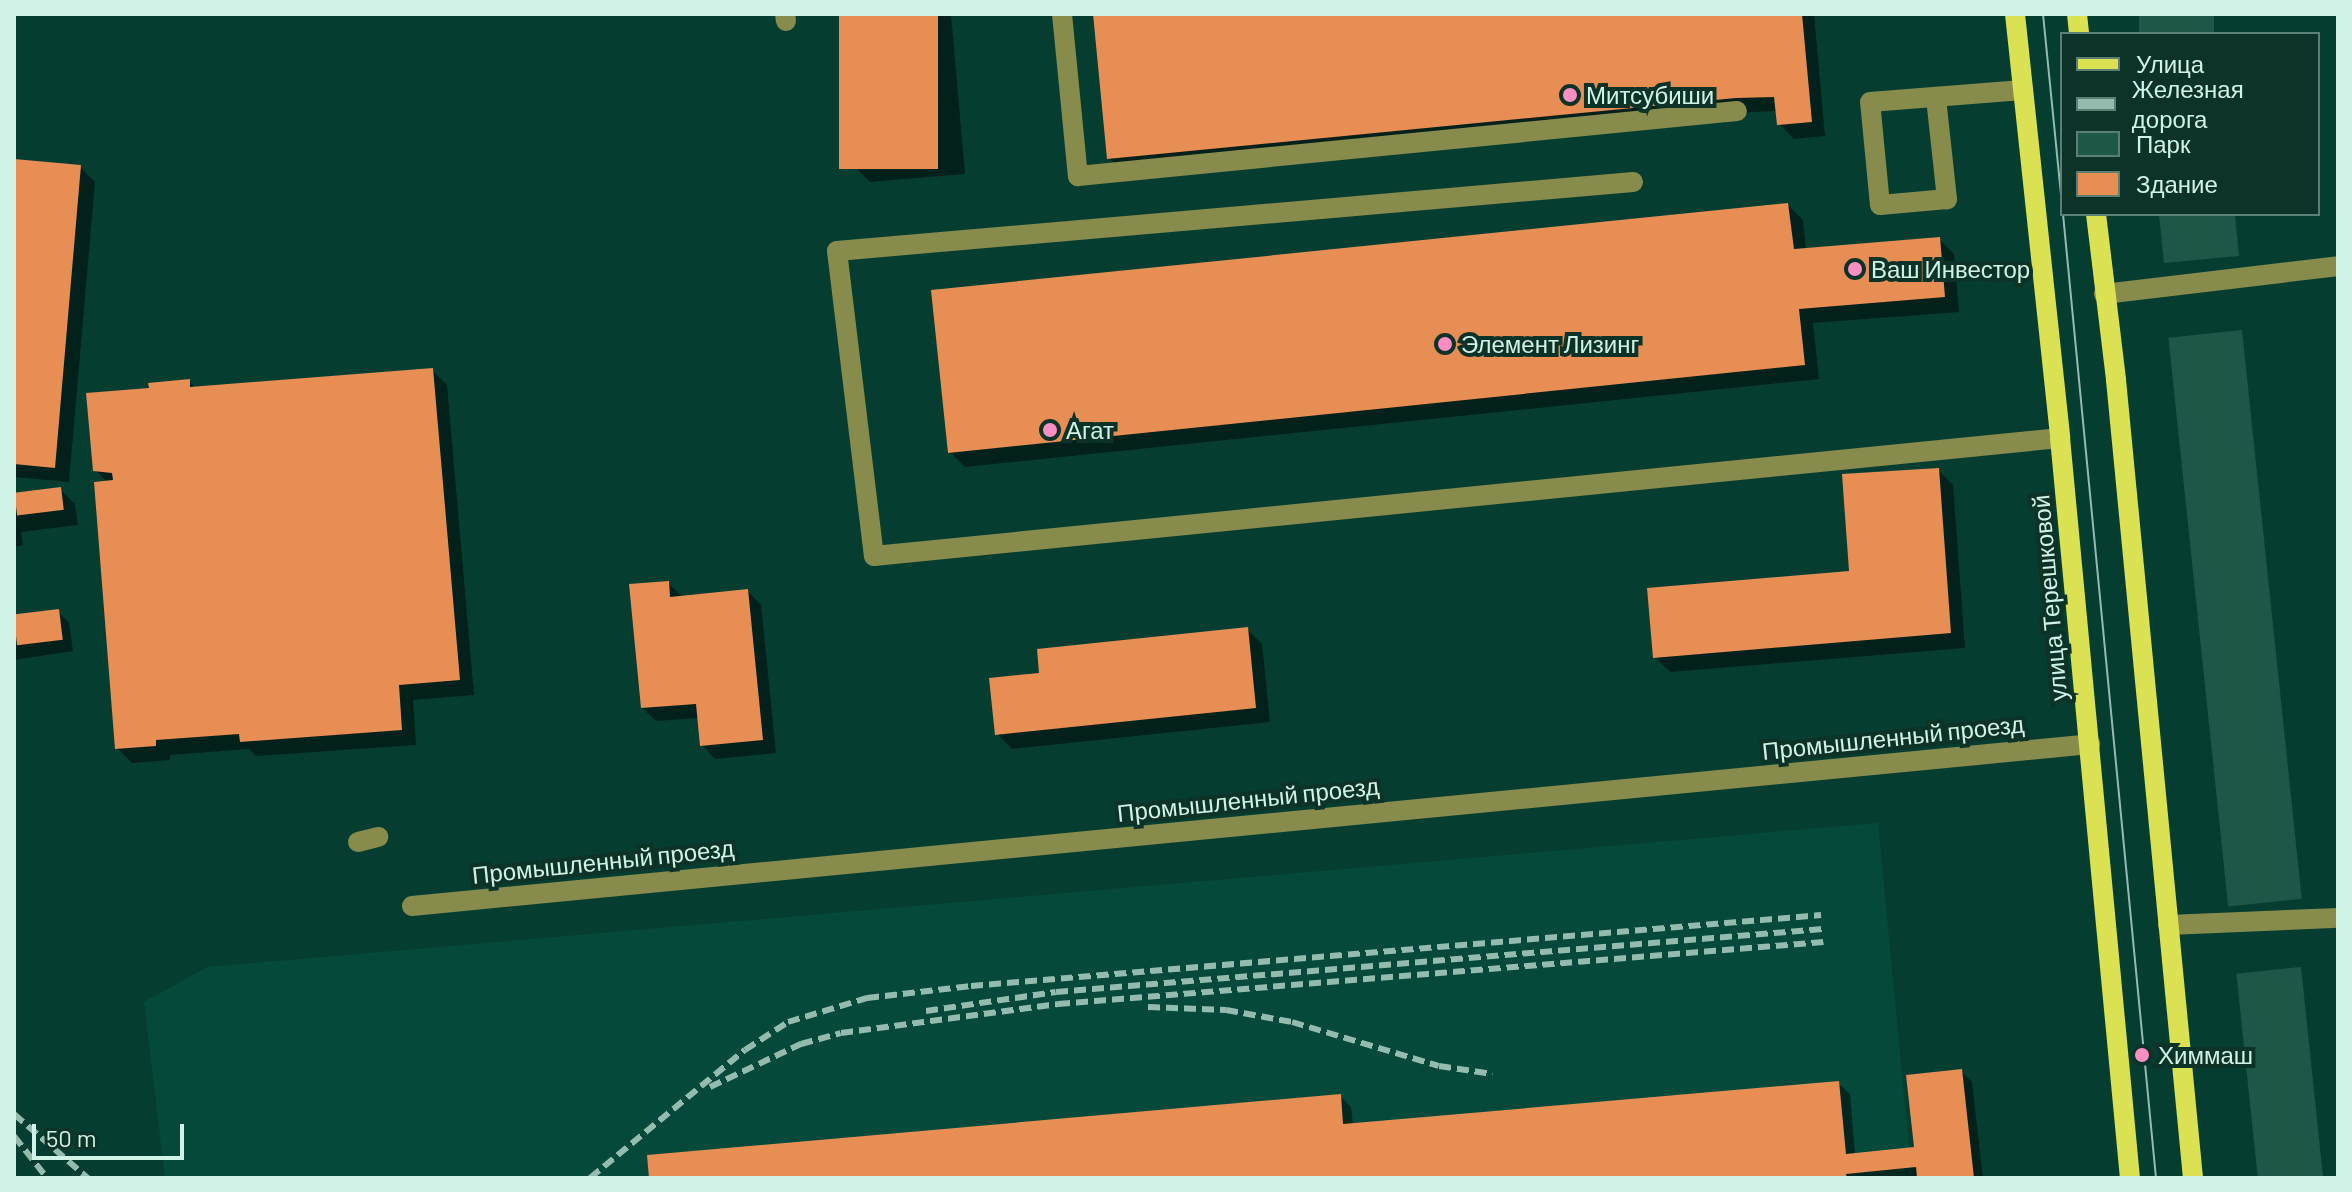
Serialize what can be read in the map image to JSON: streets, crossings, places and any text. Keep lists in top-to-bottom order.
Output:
{
  "streets": {
    "main road": ["улица Терешковой"],
    "lane": ["Промышленный проезд"]
  },
  "crossings": [
    ["улица Терешковой", "Промышленный проезд"]
  ],
  "places": [
    "Митсубиши",
    "Ваш Инвестор",
    "Элемент Лизинг",
    "Агат",
    "Химмаш"
  ],
  "legend": [
    "Улица",
    "Железная дорога",
    "Парк",
    "Здание"
  ],
  "scale_bar": "50 m"
}
